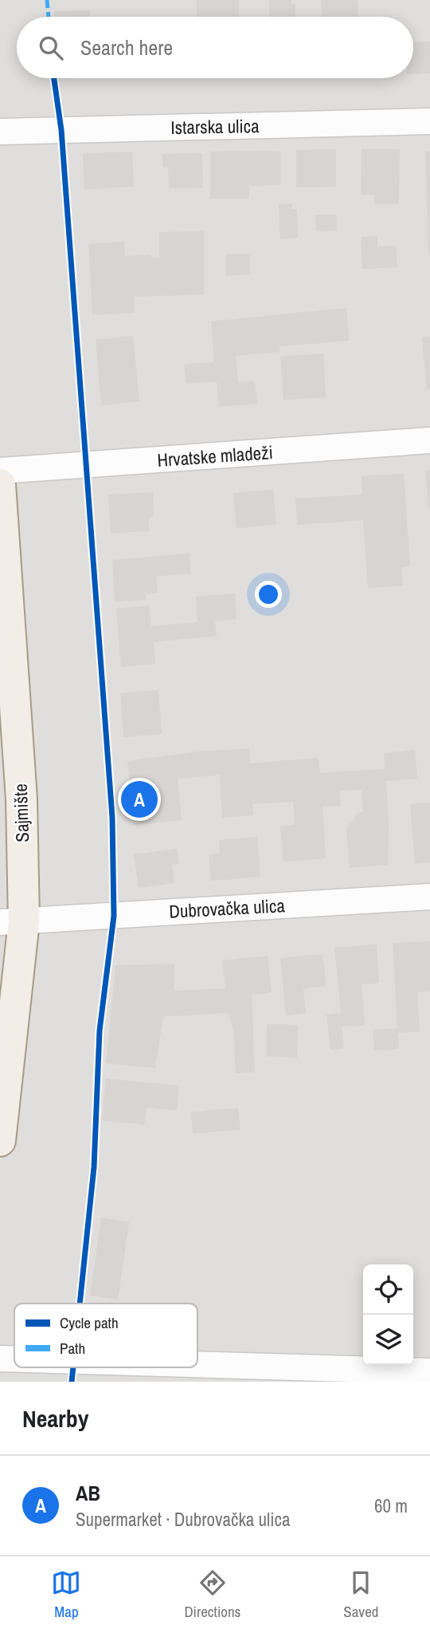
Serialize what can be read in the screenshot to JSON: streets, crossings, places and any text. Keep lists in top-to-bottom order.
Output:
{
  "streets": {
    "main road": ["Sajmište"],
    "street": ["Istarska ulica", "Hrvatske mladeži", "Dubrovačka ulica"]
  },
  "crossings": [
    ["Sajmište", "Dubrovačka ulica"]
  ],
  "legend": ["Cycle path", "Path"],
  "page": {
    "search": "Search here",
    "pins": "A",
    "heading": "Nearby",
    "list": [
      {
        "mark": "A",
        "name": "AB",
        "note": "Supermarket · Dubrovačka ulica",
        "value": "60 m"
      }
    ],
    "nav": ["Map", "Directions", "Saved"]
  }
}
